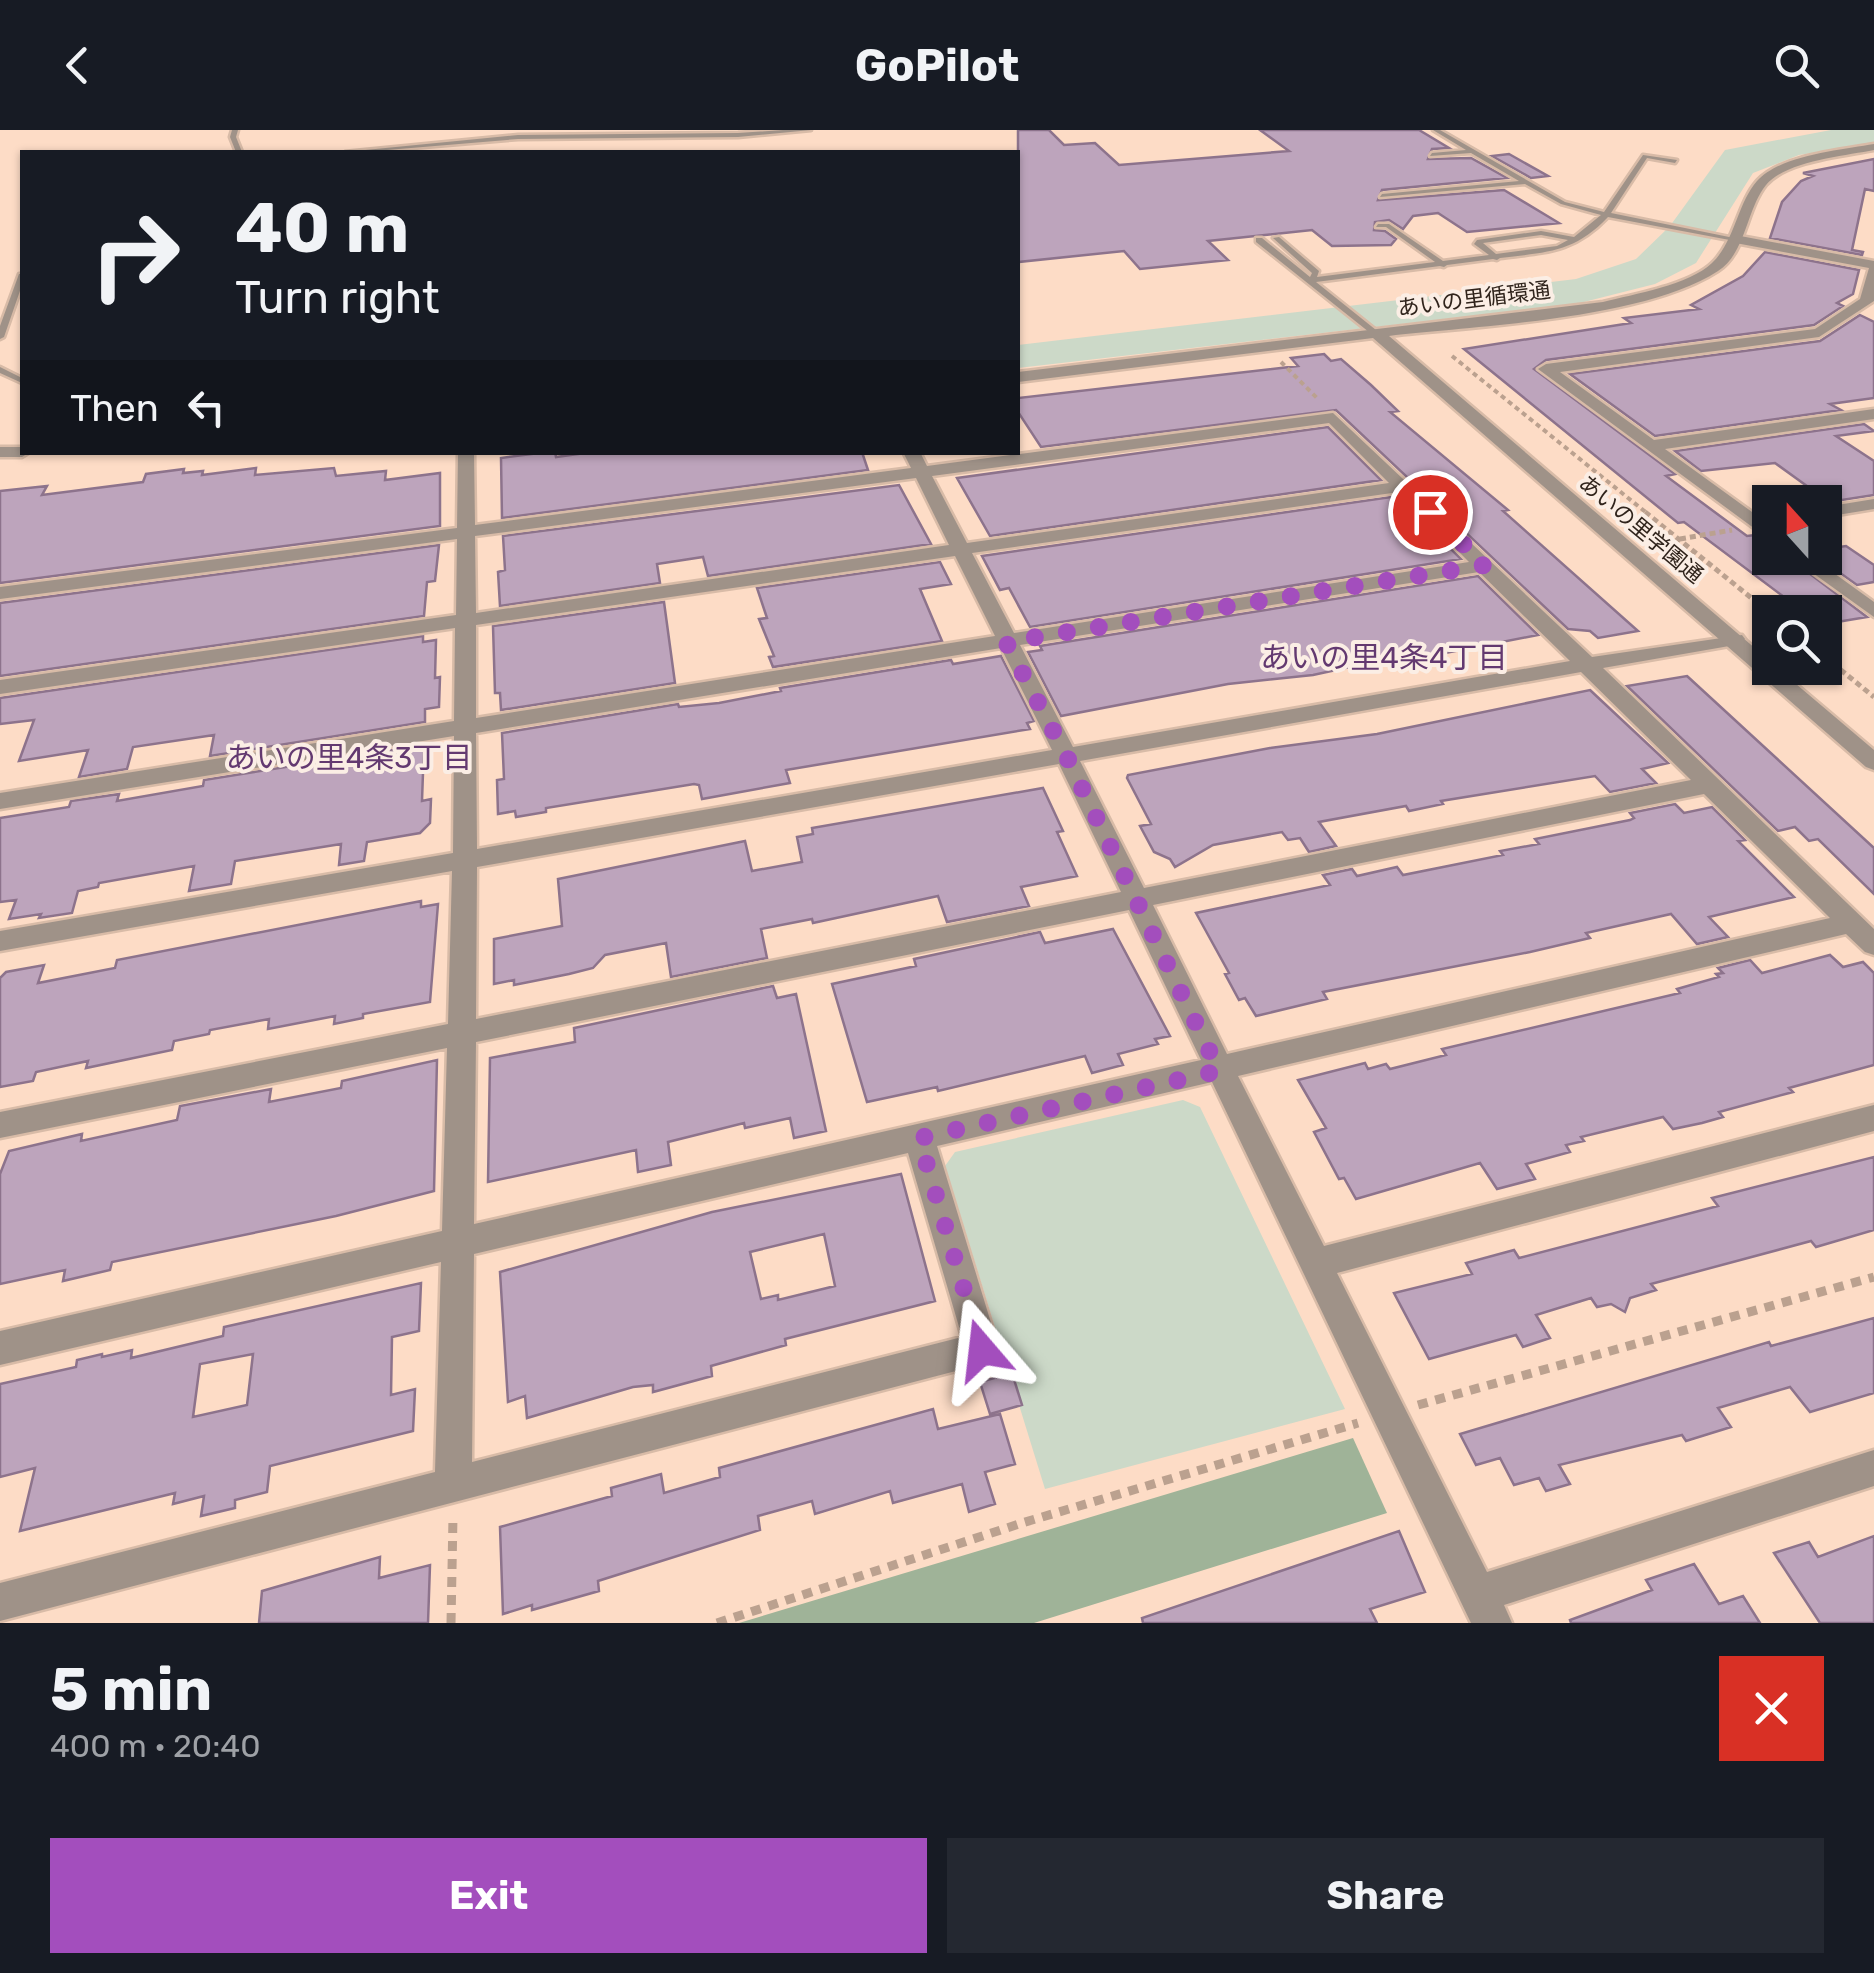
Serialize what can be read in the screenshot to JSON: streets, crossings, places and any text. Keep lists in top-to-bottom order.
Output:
{
  "streets": {
    "street": ["あいの里循環通", "あいの里学園通"]
  },
  "crossings": [
    ["あいの里循環通", "あいの里学園通"]
  ],
  "districts": ["あいの里4条4丁目", "あいの里4条3丁目"],
  "north": "top",
  "page": {
    "header": "GoPilot",
    "turn": ["40 m", "Turn right"],
    "then": "Then",
    "heading": ["5 min", "400 m · 20:40"],
    "buttons": ["Exit", "Share"]
  }
}
